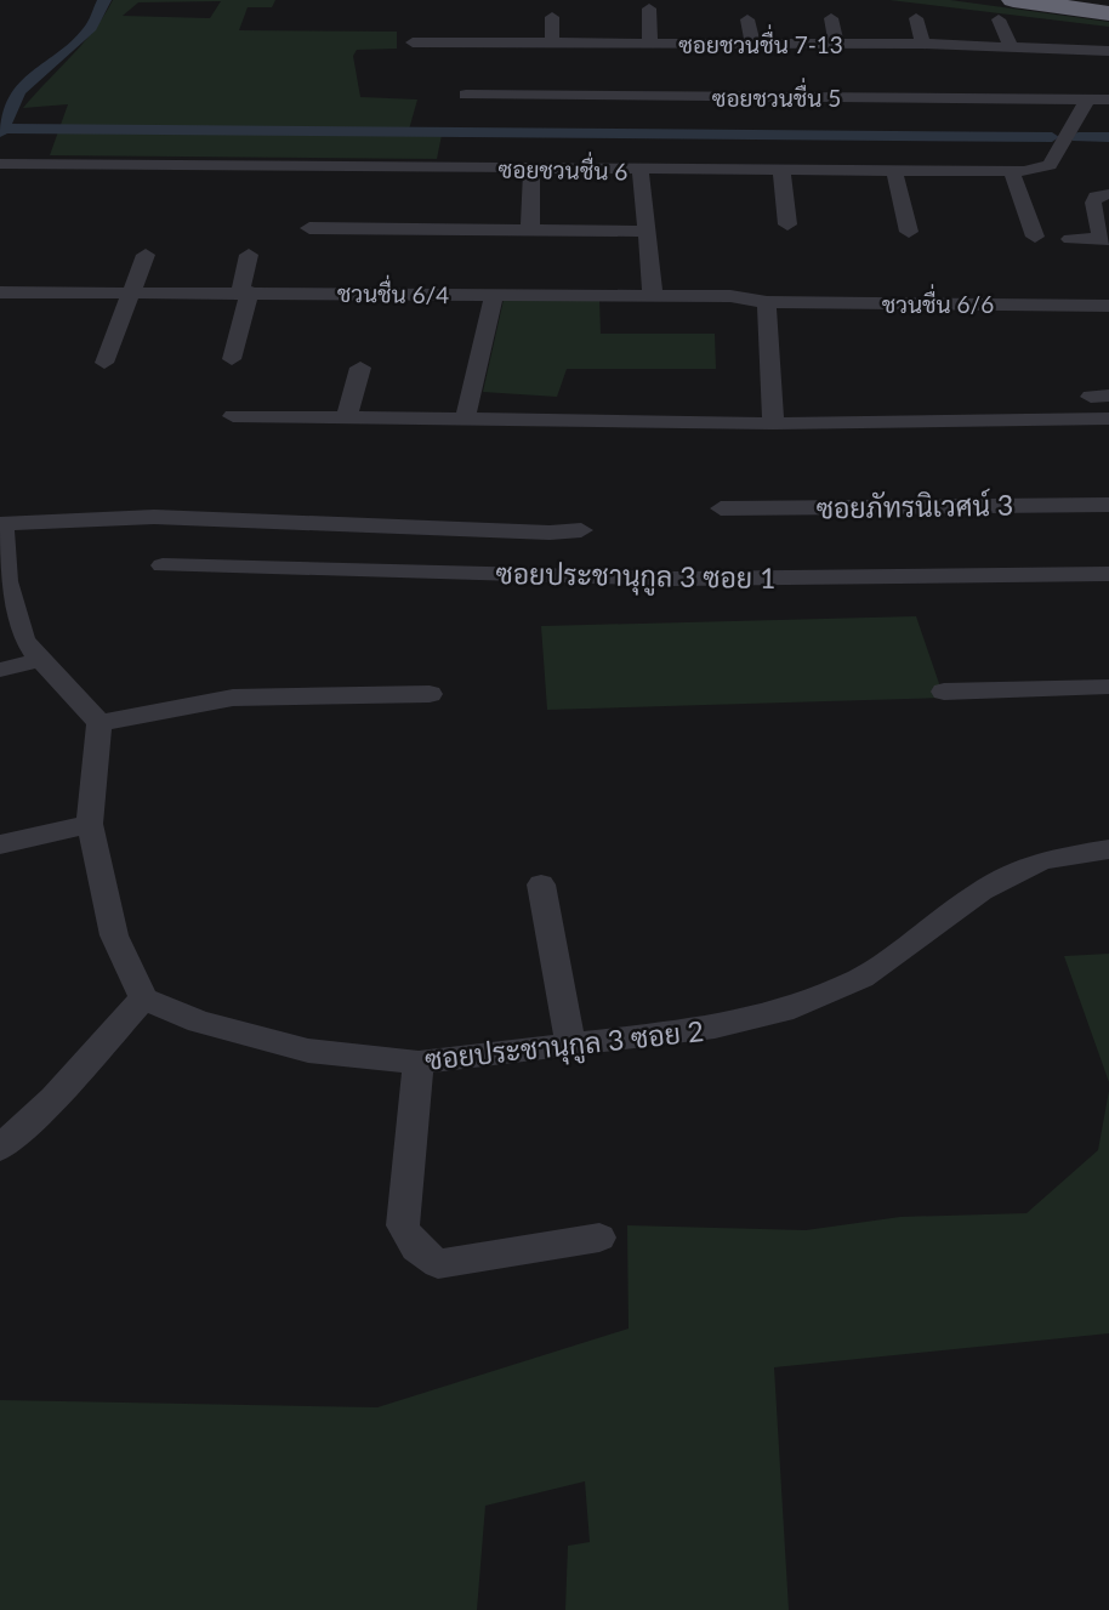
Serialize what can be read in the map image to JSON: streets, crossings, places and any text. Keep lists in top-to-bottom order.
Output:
{
  "streets": {
    "street": [
      "ซอยชวนชื่น 7-13",
      "ซอยชวนชื่น 5",
      "ซอยชวนชื่น 6",
      "ชวนชื่น 6/4",
      "ชวนชื่น 6/6",
      "ซอยภัทรนิเวศน์ 3",
      "ซอยประชานุกูล 3 ซอย 1",
      "ซอยประชานุกูล 3 ซอย 2"
    ]
  },
  "crossings": [
    ["ซอยชวนชื่น 5", "ซอยชวนชื่น 6"],
    ["ชวนชื่น 6/4", "ชวนชื่น 6/6"]
  ]
}
